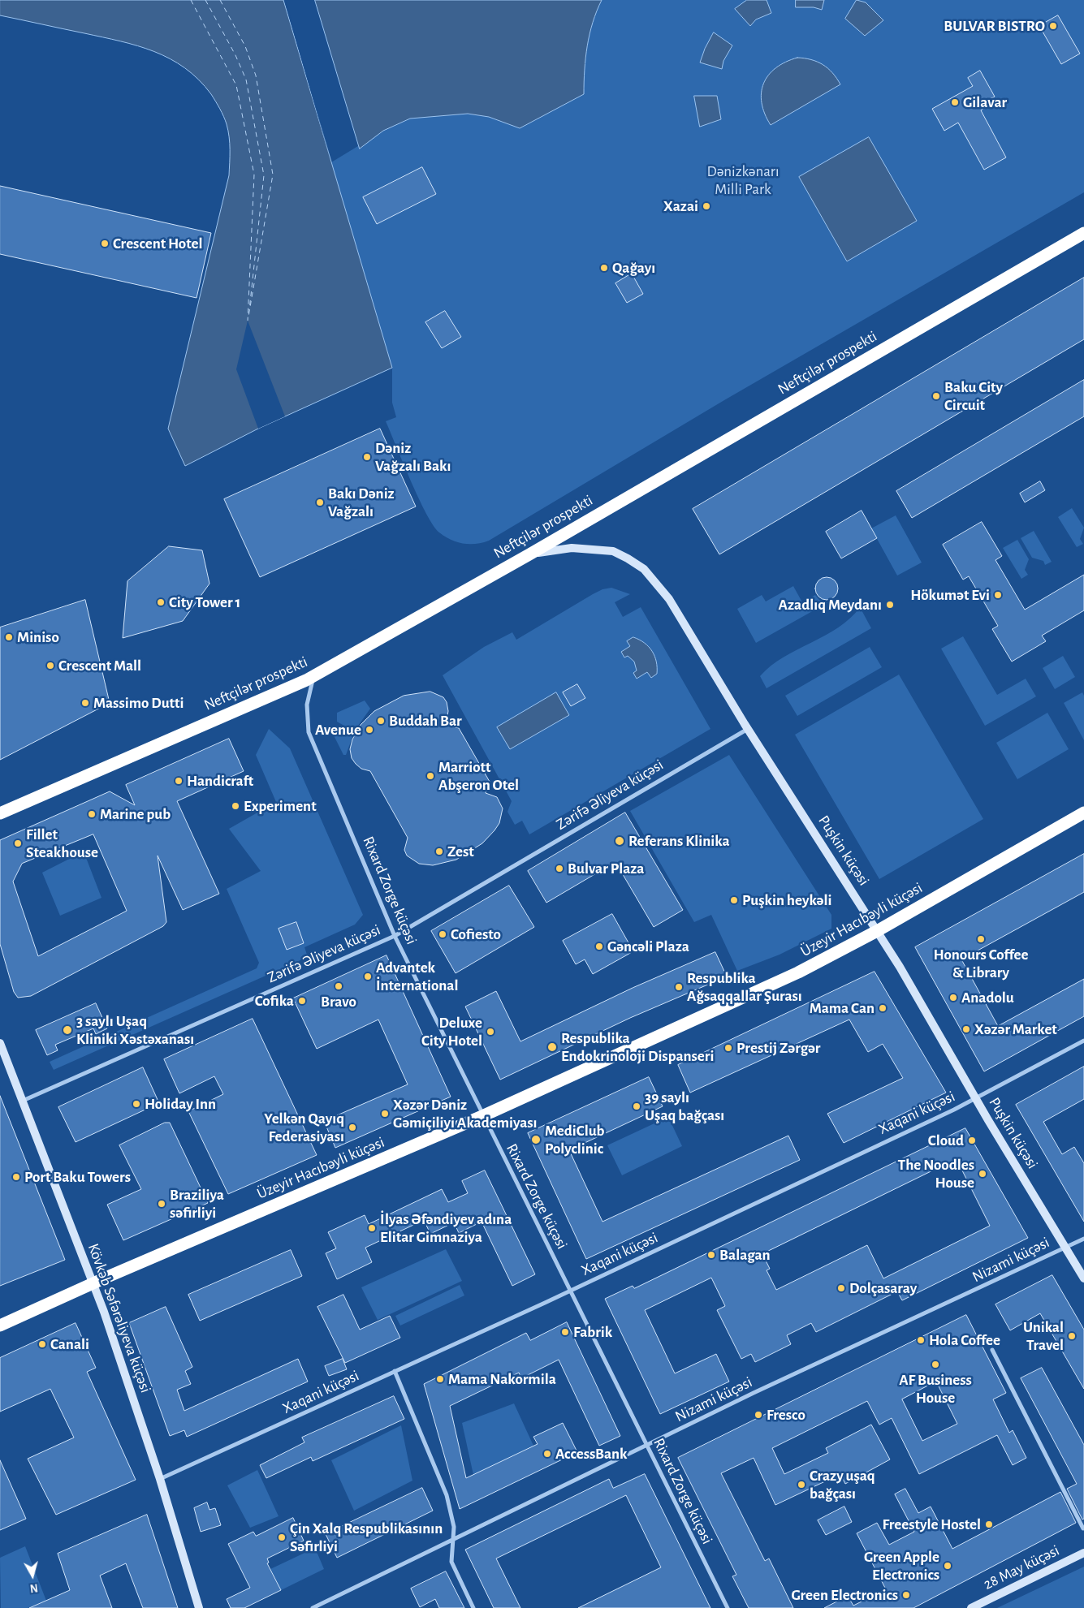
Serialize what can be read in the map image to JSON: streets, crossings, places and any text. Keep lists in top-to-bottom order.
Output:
{
  "streets": {
    "highway": ["Neftçilər prospekti", "Üzeyir Hacıbəyli küçəsi"],
    "main road": ["Puşkin küçəsi", "Kövkəb Səfərəliyeva küçəsi", "28 May küçəsi"],
    "street": [
      "Zərifə Əliyeva küçəsi",
      "Rixard Zorge küçəsi",
      "Xaqani küçəsi",
      "Nizami küçəsi"
    ]
  },
  "crossings": [
    ["Neftçilər prospekti", "Puşkin küçəsi"],
    ["Neftçilər prospekti", "Rixard Zorge küçəsi"],
    ["Zərifə Əliyeva küçəsi", "Puşkin küçəsi"],
    ["Zərifə Əliyeva küçəsi", "Rixard Zorge küçəsi"],
    ["Zərifə Əliyeva küçəsi", "Kövkəb Səfərəliyeva küçəsi"],
    ["Puşkin küçəsi", "Üzeyir Hacıbəyli küçəsi"],
    ["Puşkin küçəsi", "Xaqani küçəsi"],
    ["Puşkin küçəsi", "Nizami küçəsi"],
    ["Rixard Zorge küçəsi", "Üzeyir Hacıbəyli küçəsi"],
    ["Rixard Zorge küçəsi", "Xaqani küçəsi"],
    ["Rixard Zorge küçəsi", "Nizami küçəsi"],
    ["Üzeyir Hacıbəyli küçəsi", "Kövkəb Səfərəliyeva küçəsi"],
    ["Xaqani küçəsi", "Kövkəb Səfərəliyeva küçəsi"]
  ],
  "parks": ["Dənizkənarı Milli Park"],
  "places": [
    "BULVAR BISTRO",
    "Gilavar",
    "Xazai",
    "Crescent Hotel",
    "Qağayı",
    "Baku City Circuit",
    "Dəniz Vağzalı Bakı",
    "Bakı Dəniz Vağzalı",
    "Hökumət Evi",
    "City Tower 1",
    "Azadlıq Meydanı",
    "Miniso",
    "Crescent Mall",
    "Massimo Dutti",
    "Buddah Bar",
    "Avenue",
    "Marriott Abşeron Otel",
    "Handicraft",
    "Experiment",
    "Marine pub",
    "Referans Klinika",
    "Fillet Steakhouse",
    "Zest",
    "Bulvar Plaza",
    "Puşkin heykəli",
    "Cofiesto",
    "Honours Coffee & Library",
    "Gəncəli Plaza",
    "Advantek İnternational",
    "Bravo",
    "Respublika Ağsaqqallar Şurası",
    "Anadolu",
    "Cofika",
    "Mama Can",
    "Xəzər Market",
    "3 saylı Uşaq Kliniki Xəstəxanası",
    "Deluxe City Hotel",
    "Respublika Endokrinoloji Dispanseri",
    "Prestij Zərgər",
    "Holiday Inn",
    "39 saylı Uşaq bağçası",
    "Xəzər Dəniz Gəmiçiliyi Akademiyası",
    "Yelkən Qayıq Federasiyası",
    "MediClub Polyclinic",
    "Cloud",
    "The Noodles House",
    "Port Baku Towers",
    "Braziliya səfirliyi",
    "İlyas Əfəndiyev adına Elitar Gimnaziya",
    "Balagan",
    "Dolçasaray",
    "Fabrik",
    "Unikal Travel",
    "Hola Coffee",
    "Canali",
    "AF Business House",
    "Mama Nakormila",
    "Fresco",
    "AccessBank",
    "Crazy uşaq bağçası",
    "Freestyle Hostel",
    "Çin Xalq Respublikasının Səfirliyi",
    "Green Apple Electronics",
    "Green Electronics"
  ],
  "north": "bottom"
}
